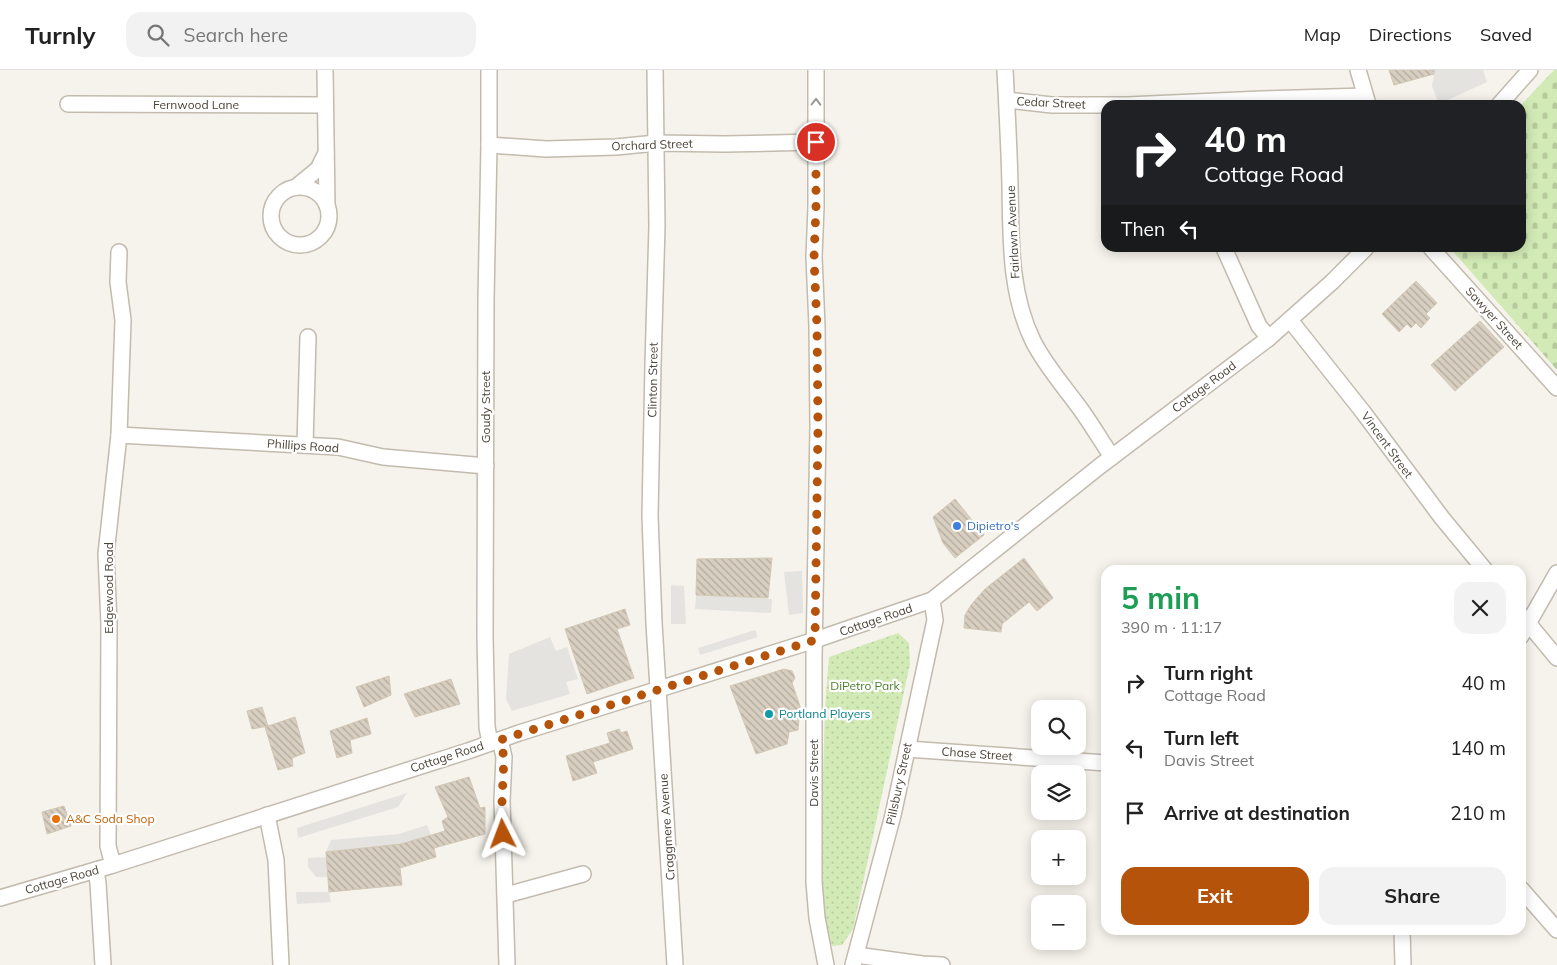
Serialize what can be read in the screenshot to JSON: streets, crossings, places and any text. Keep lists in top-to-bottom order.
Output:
{
  "streets": {
    "street": [
      "Cedar Street",
      "Fernwood Lane",
      "Orchard Street",
      "Fairlawn Avenue",
      "Sawyer Street",
      "Clinton Street",
      "Cottage Road",
      "Goudy Street",
      "Vincent Street",
      "Phillips Road",
      "Edgewood Road",
      "Chase Street",
      "Davis Street",
      "Pillsbury Street",
      "Craggmere Avenue"
    ]
  },
  "crossings": [
    ["Cedar Street", "Fairlawn Avenue"],
    ["Orchard Street", "Clinton Street"],
    ["Orchard Street", "Goudy Street"],
    ["Orchard Street", "Davis Street"],
    ["Fairlawn Avenue", "Cottage Road"],
    ["Clinton Street", "Cottage Road"],
    ["Clinton Street", "Craggmere Avenue"],
    ["Cottage Road", "Goudy Street"],
    ["Cottage Road", "Vincent Street"],
    ["Cottage Road", "Edgewood Road"],
    ["Cottage Road", "Davis Street"],
    ["Cottage Road", "Pillsbury Street"],
    ["Cottage Road", "Craggmere Avenue"],
    ["Goudy Street", "Phillips Road"],
    ["Phillips Road", "Edgewood Road"],
    ["Chase Street", "Pillsbury Street"]
  ],
  "parks": ["DiPetro Park"],
  "places": ["Dipietro's", "Portland Players", "A&C Soda Shop"],
  "page": {
    "header": "Turnly",
    "search": "Search here",
    "nav": ["Map", "Directions", "Saved"],
    "turn": ["40 m", "Cottage Road"],
    "then": "Then",
    "heading": ["5 min", "390 m · 11:17"],
    "list": [
      {
        "name": "Turn right",
        "note": "Cottage Road",
        "value": "40 m"
      },
      {
        "name": "Turn left",
        "note": "Davis Street",
        "value": "140 m"
      },
      {
        "name": "Arrive at destination",
        "value": "210 m"
      }
    ],
    "map_buttons": ["+", "−"],
    "buttons": ["Exit", "Share"]
  }
}
